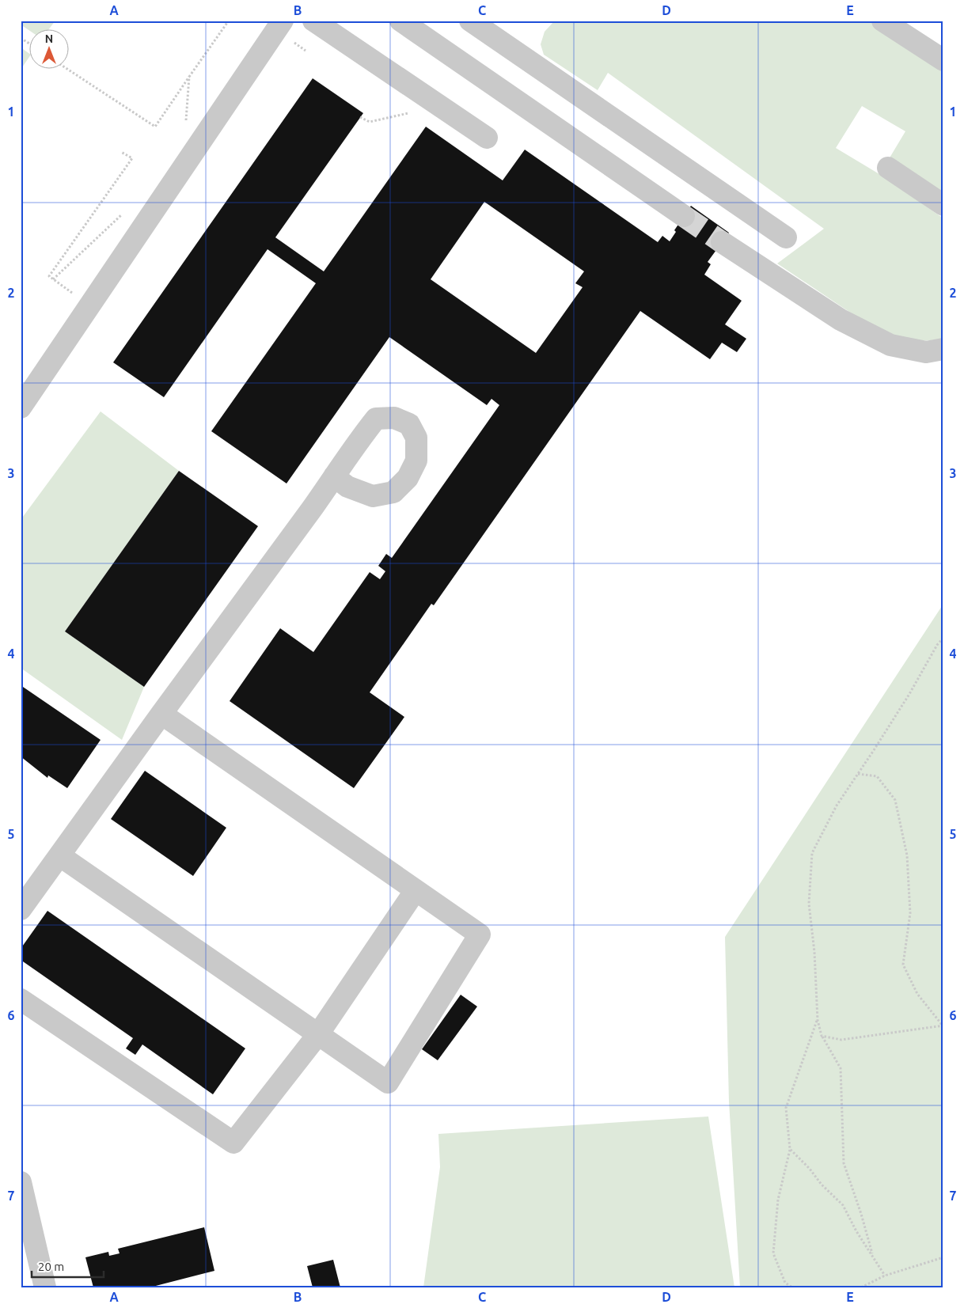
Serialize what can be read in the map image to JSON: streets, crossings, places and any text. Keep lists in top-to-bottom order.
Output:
{
  "scale_bar": "20 m",
  "north": "top",
  "grid": {
    "columns": [
      "A",
      "B",
      "C",
      "D",
      "E"
    ],
    "rows": [
      "1",
      "2",
      "3",
      "4",
      "5",
      "6",
      "7"
    ]
  }
}
